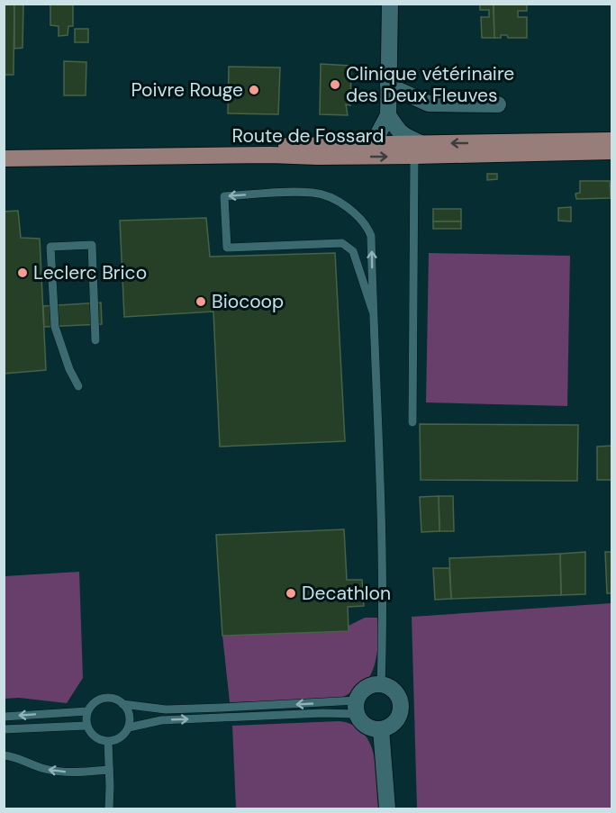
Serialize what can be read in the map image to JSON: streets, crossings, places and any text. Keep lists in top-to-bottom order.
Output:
{
  "streets": {
    "main road": ["Route de Fossard"]
  },
  "places": [
    "Clinique vétérinaire des Deux Fleuves",
    "Poivre Rouge",
    "Leclerc Brico",
    "Biocoop",
    "Decathlon"
  ]
}
